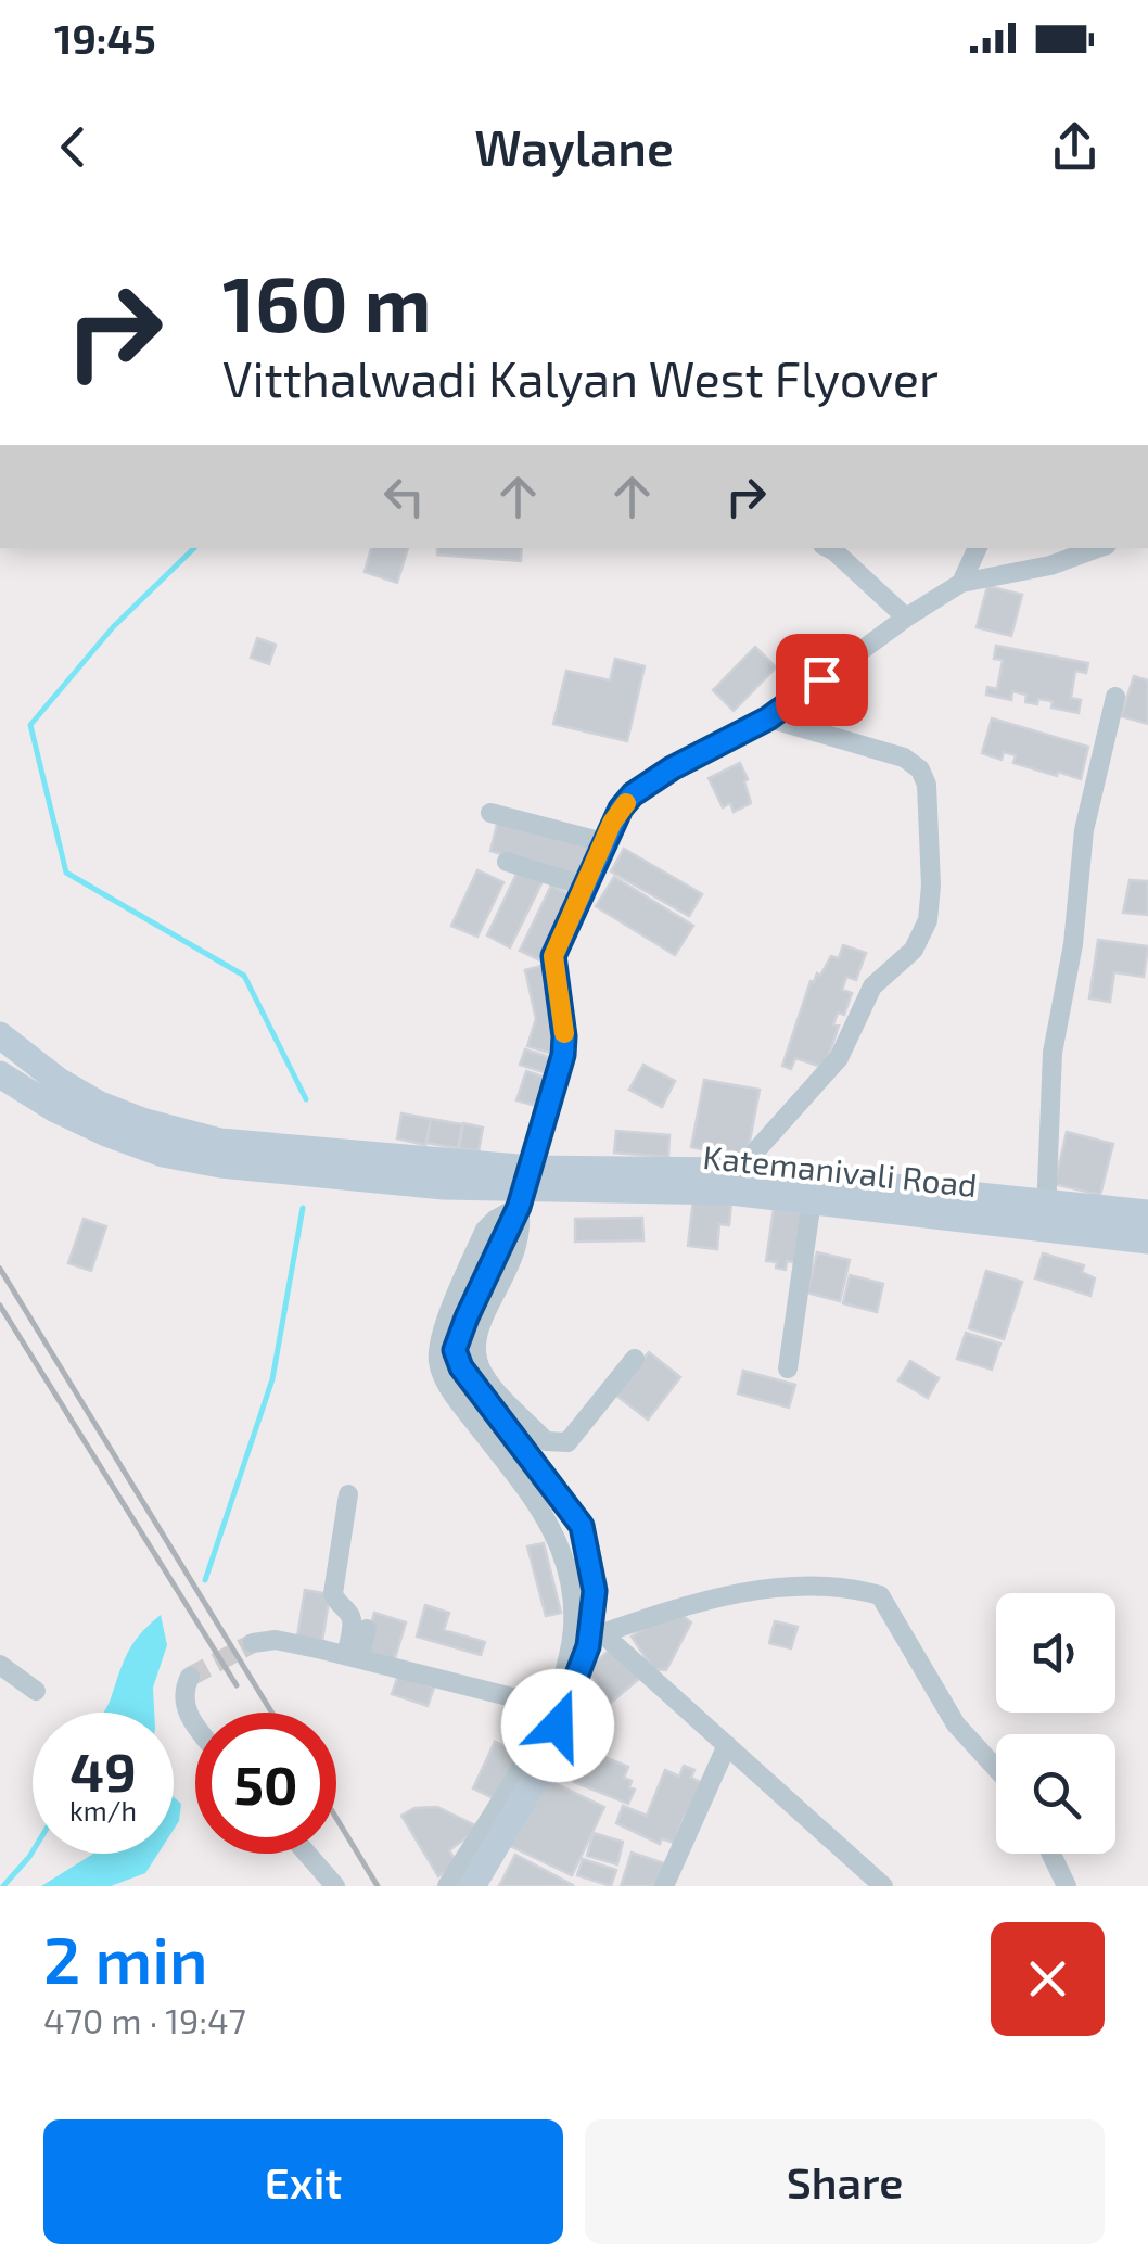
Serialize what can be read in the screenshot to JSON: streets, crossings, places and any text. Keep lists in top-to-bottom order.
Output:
{
  "streets": {
    "main road": ["Katemanivali Road"]
  },
  "page": {
    "status": "19:45",
    "header": "Waylane",
    "turn": ["160 m", "Vitthalwadi Kalyan West Flyover"],
    "speed": "49 km/h",
    "limit": "50",
    "heading": ["2 min", "470 m · 19:47"],
    "buttons": ["Exit", "Share"]
  }
}
